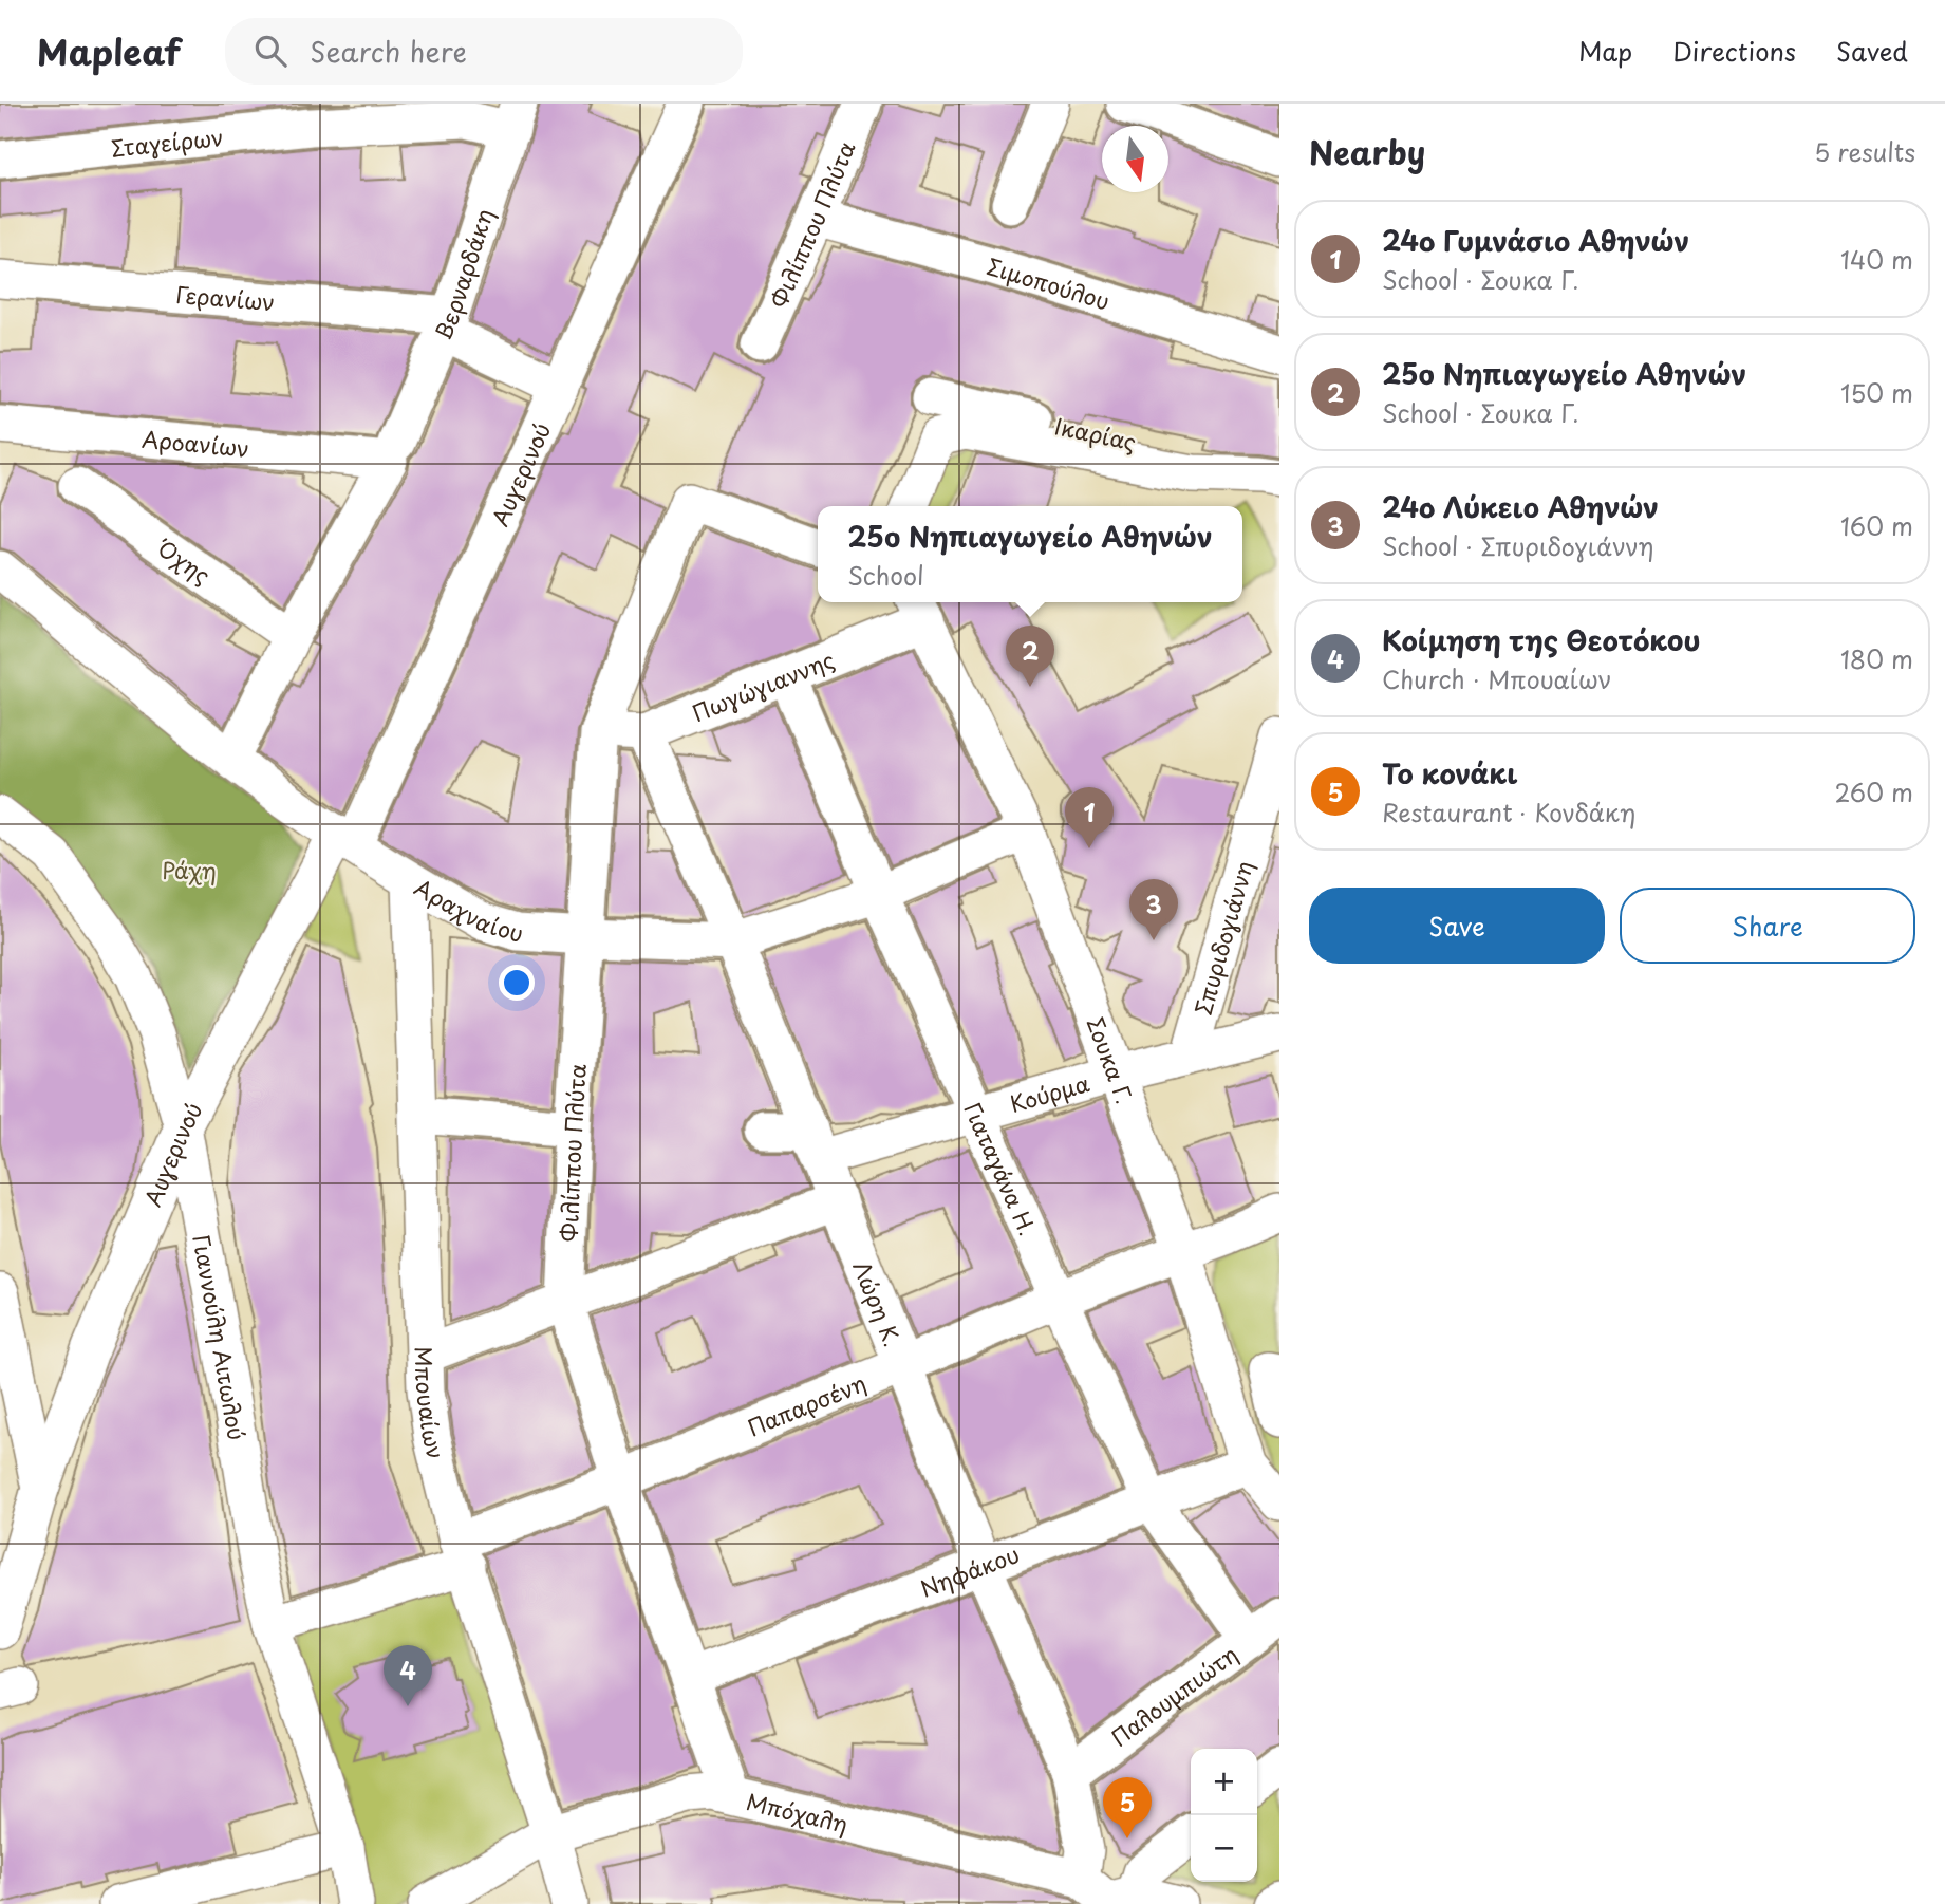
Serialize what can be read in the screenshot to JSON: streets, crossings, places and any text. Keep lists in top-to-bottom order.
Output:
{
  "streets": {
    "street": [
      "Σταγείρων",
      "Φιλίππου Πλύτα",
      "Βερναρδάκη",
      "Σιμοπούλου",
      "Γερανίων",
      "Ικαρίας",
      "Αροανίων",
      "Αυγερινού",
      "Όχης",
      "Πωγώγιαννης",
      "Αραχναίου",
      "Σπυριδογιάννη",
      "Σουκα Γ.",
      "Κούρμα",
      "Γιαταγάνα Η.",
      "Λώρη Κ.",
      "Γιαννούλη Αιτωλού",
      "Μπουαίων",
      "Παπαρσένη",
      "Νηφάκου",
      "Παλουμπιώτη",
      "Μπόχαλη"
    ]
  },
  "crossings": [
    ["Σταγείρων", "Βερναρδάκη"],
    ["Φιλίππου Πλύτα", "Σιμοπούλου"],
    ["Φιλίππου Πλύτα", "Πωγώγιαννης"],
    ["Φιλίππου Πλύτα", "Αραχναίου"],
    ["Φιλίππου Πλύτα", "Παπαρσένη"],
    ["Φιλίππου Πλύτα", "Νηφάκου"],
    ["Φιλίππου Πλύτα", "Μπόχαλη"],
    ["Βερναρδάκη", "Γερανίων"],
    ["Βερναρδάκη", "Αροανίων"],
    ["Βερναρδάκη", "Όχης"],
    ["Βερναρδάκη", "Αραχναίου"],
    ["Γερανίων", "Αυγερινού"],
    ["Αυγερινού", "Αραχναίου"],
    ["Αυγερινού", "Γιαννούλη Αιτωλού"],
    ["Πωγώγιαννης", "Σουκα Γ."],
    ["Πωγώγιαννης", "Γιαταγάνα Η."],
    ["Πωγώγιαννης", "Λώρη Κ."],
    ["Αραχναίου", "Σουκα Γ."],
    ["Αραχναίου", "Γιαταγάνα Η."],
    ["Αραχναίου", "Λώρη Κ."],
    ["Αραχναίου", "Μπουαίων"],
    ["Σπυριδογιάννη", "Κούρμα"],
    ["Σουκα Γ.", "Κούρμα"],
    ["Σουκα Γ.", "Παπαρσένη"],
    ["Σουκα Γ.", "Νηφάκου"],
    ["Κούρμα", "Γιαταγάνα Η."],
    ["Κούρμα", "Λώρη Κ."],
    ["Γιαταγάνα Η.", "Παπαρσένη"],
    ["Γιαταγάνα Η.", "Νηφάκου"],
    ["Γιαταγάνα Η.", "Παλουμπιώτη"],
    ["Λώρη Κ.", "Παπαρσένη"],
    ["Λώρη Κ.", "Νηφάκου"],
    ["Λώρη Κ.", "Παλουμπιώτη"],
    ["Λώρη Κ.", "Μπόχαλη"],
    ["Γιαννούλη Αιτωλού", "Παπαρσένη"],
    ["Μπουαίων", "Παπαρσένη"],
    ["Μπουαίων", "Μπόχαλη"]
  ],
  "parks": ["Ράχη"],
  "north": "bottom",
  "page": {
    "header": "Mapleaf",
    "search": "Search here",
    "nav": ["Map", "Directions", "Saved"],
    "heading": ["Nearby", "5 results"],
    "list": [
      {
        "mark": "1",
        "name": "24ο Γυμνάσιο Αθηνών",
        "note": "School · Σουκα Γ.",
        "value": "140 m"
      },
      {
        "mark": "2",
        "name": "25ο Νηπιαγωγείο Αθηνών",
        "note": "School · Σουκα Γ.",
        "value": "150 m"
      },
      {
        "mark": "3",
        "name": "24ο Λύκειο Αθηνών",
        "note": "School · Σπυριδογιάννη",
        "value": "160 m"
      },
      {
        "mark": "4",
        "name": "Κοίμηση της Θεοτόκου",
        "note": "Church · Μπουαίων",
        "value": "180 m"
      },
      {
        "mark": "5",
        "name": "Το κονάκι",
        "note": "Restaurant · Κονδάκη",
        "value": "260 m"
      }
    ],
    "popup": ["25ο Νηπιαγωγείο Αθηνών", "School"],
    "pins": [
      "2",
      "1",
      "3",
      "4",
      "5"
    ],
    "buttons": ["Save", "Share"],
    "map_buttons": ["+", "−"]
  }
}
